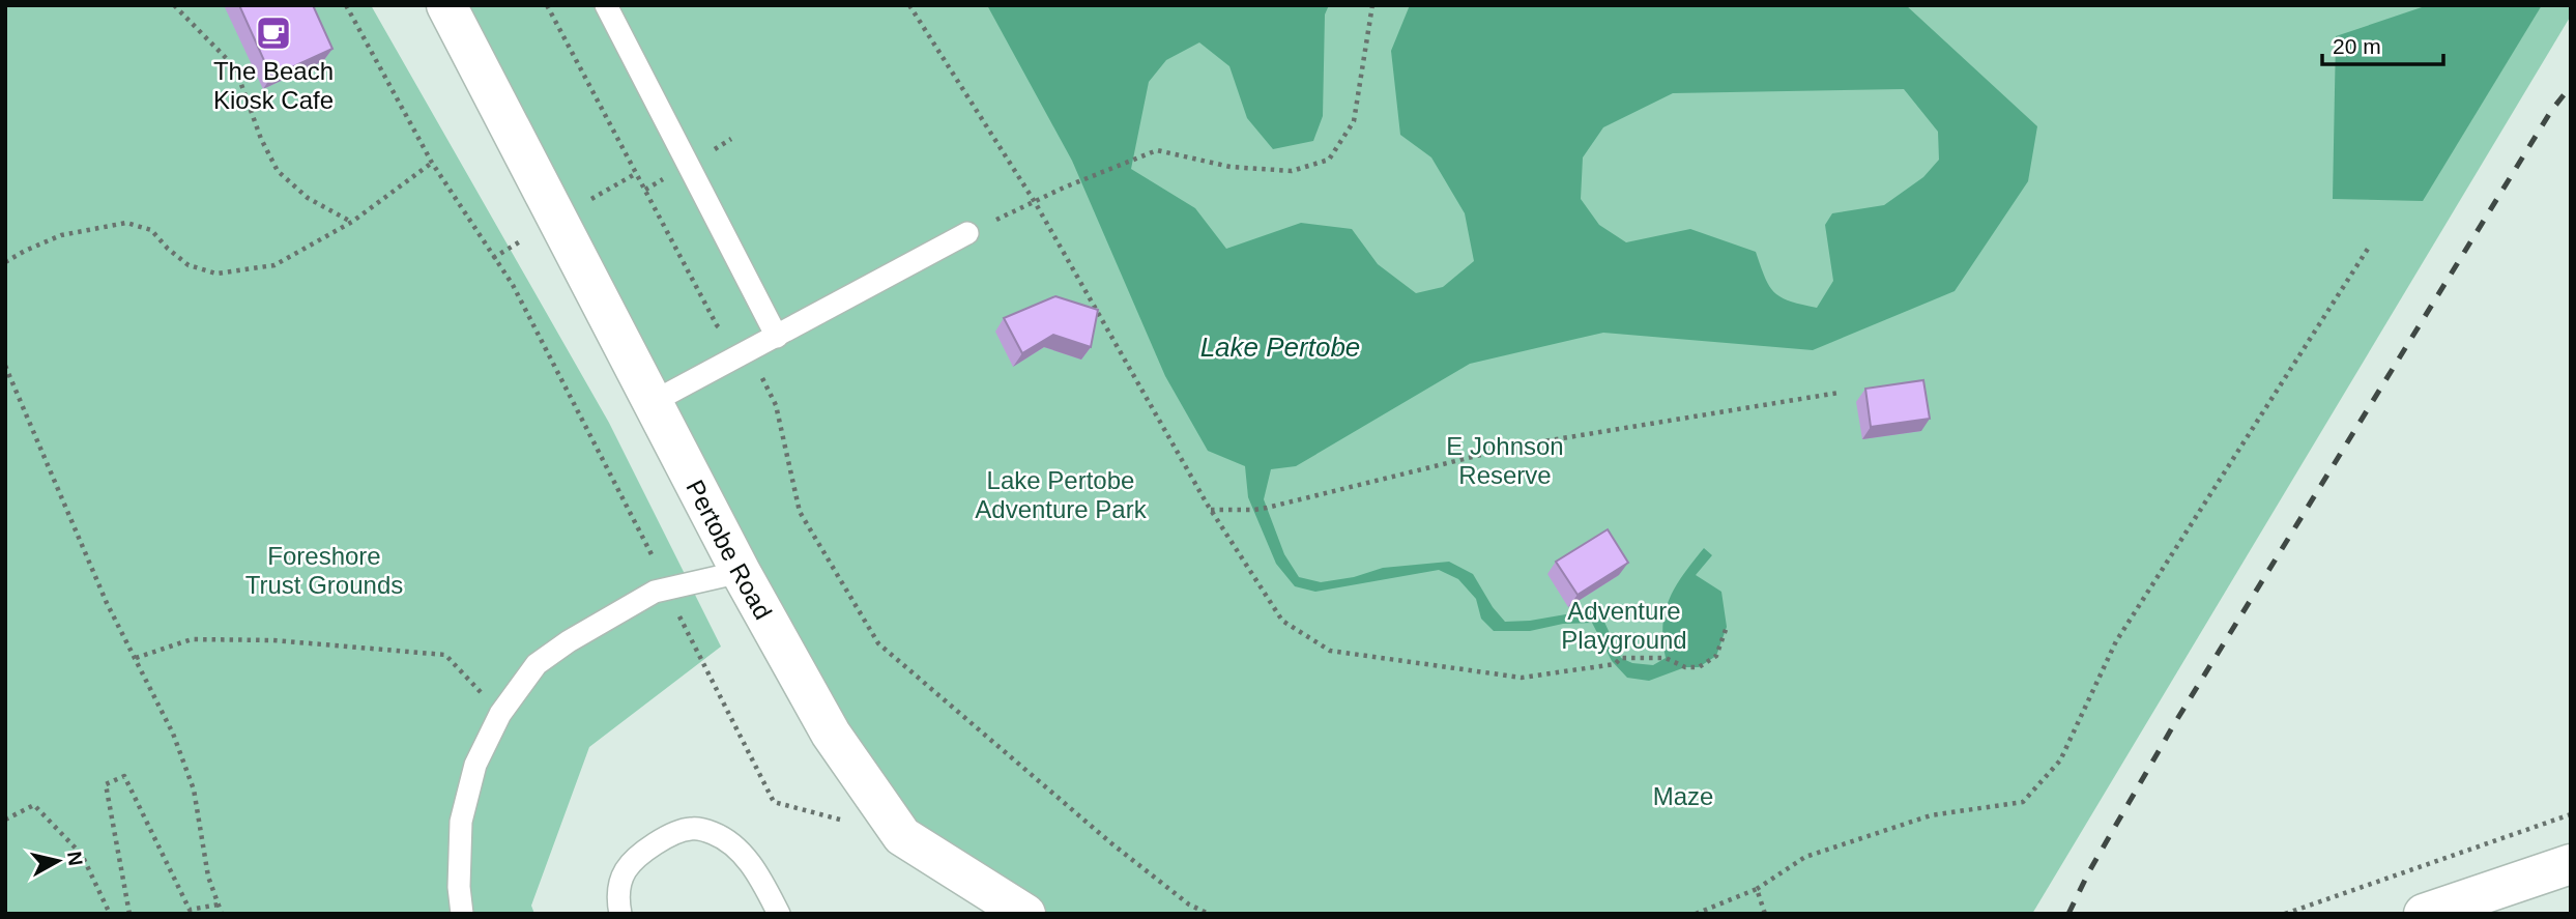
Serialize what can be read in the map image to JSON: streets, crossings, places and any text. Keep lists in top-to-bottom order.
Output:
{
  "streets": {
    "street": ["Pertobe Road"]
  },
  "water": ["Lake Pertobe"],
  "parks": [
    "E Johnson Reserve",
    "Lake Pertobe Adventure Park",
    "Foreshore Trust Grounds",
    "Adventure Playground",
    "Maze"
  ],
  "places": {
    "cafe": ["The Beach Kiosk Cafe"]
  },
  "scale_bar": "20 m",
  "north": "right"
}
